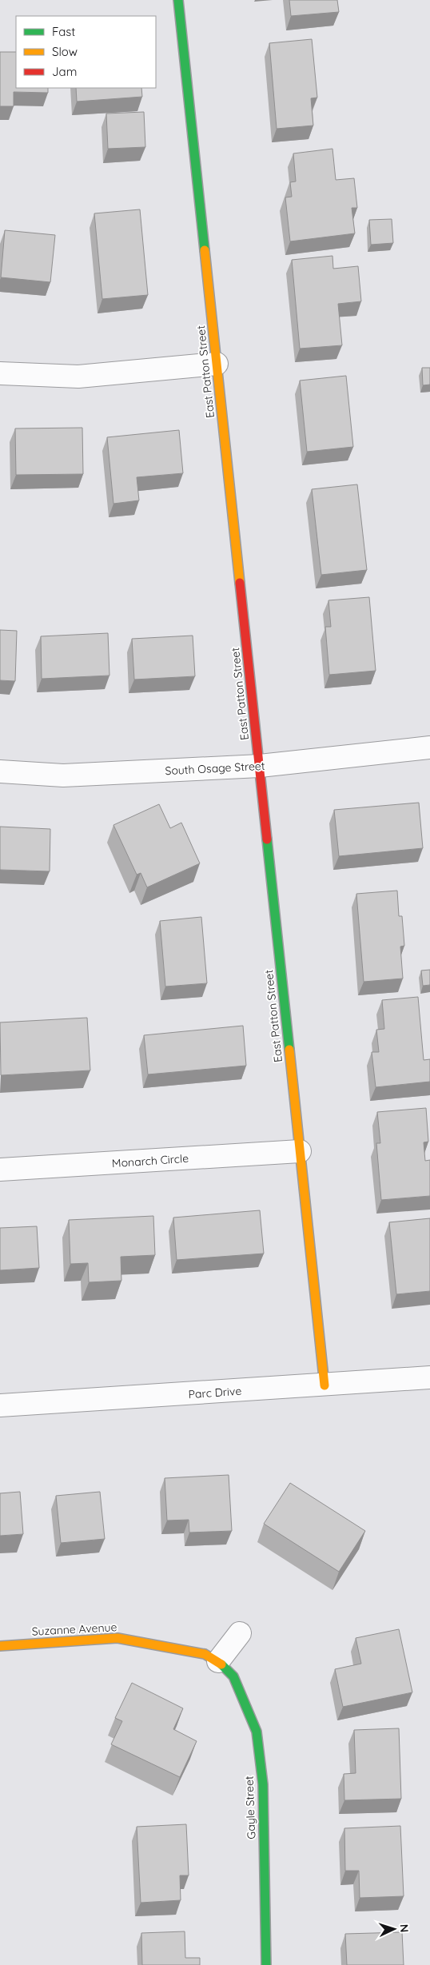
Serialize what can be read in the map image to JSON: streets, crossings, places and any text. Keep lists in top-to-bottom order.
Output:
{
  "streets": {
    "street": [
      "East Patton Street",
      "South Osage Street",
      "Monarch Circle",
      "Parc Drive",
      "Suzanne Avenue",
      "Gayle Street"
    ]
  },
  "crossings": [
    ["East Patton Street", "South Osage Street"],
    ["East Patton Street", "Monarch Circle"],
    ["East Patton Street", "Parc Drive"],
    ["Suzanne Avenue", "Gayle Street"]
  ],
  "legend": ["Fast", "Slow", "Jam"],
  "north": "right"
}
